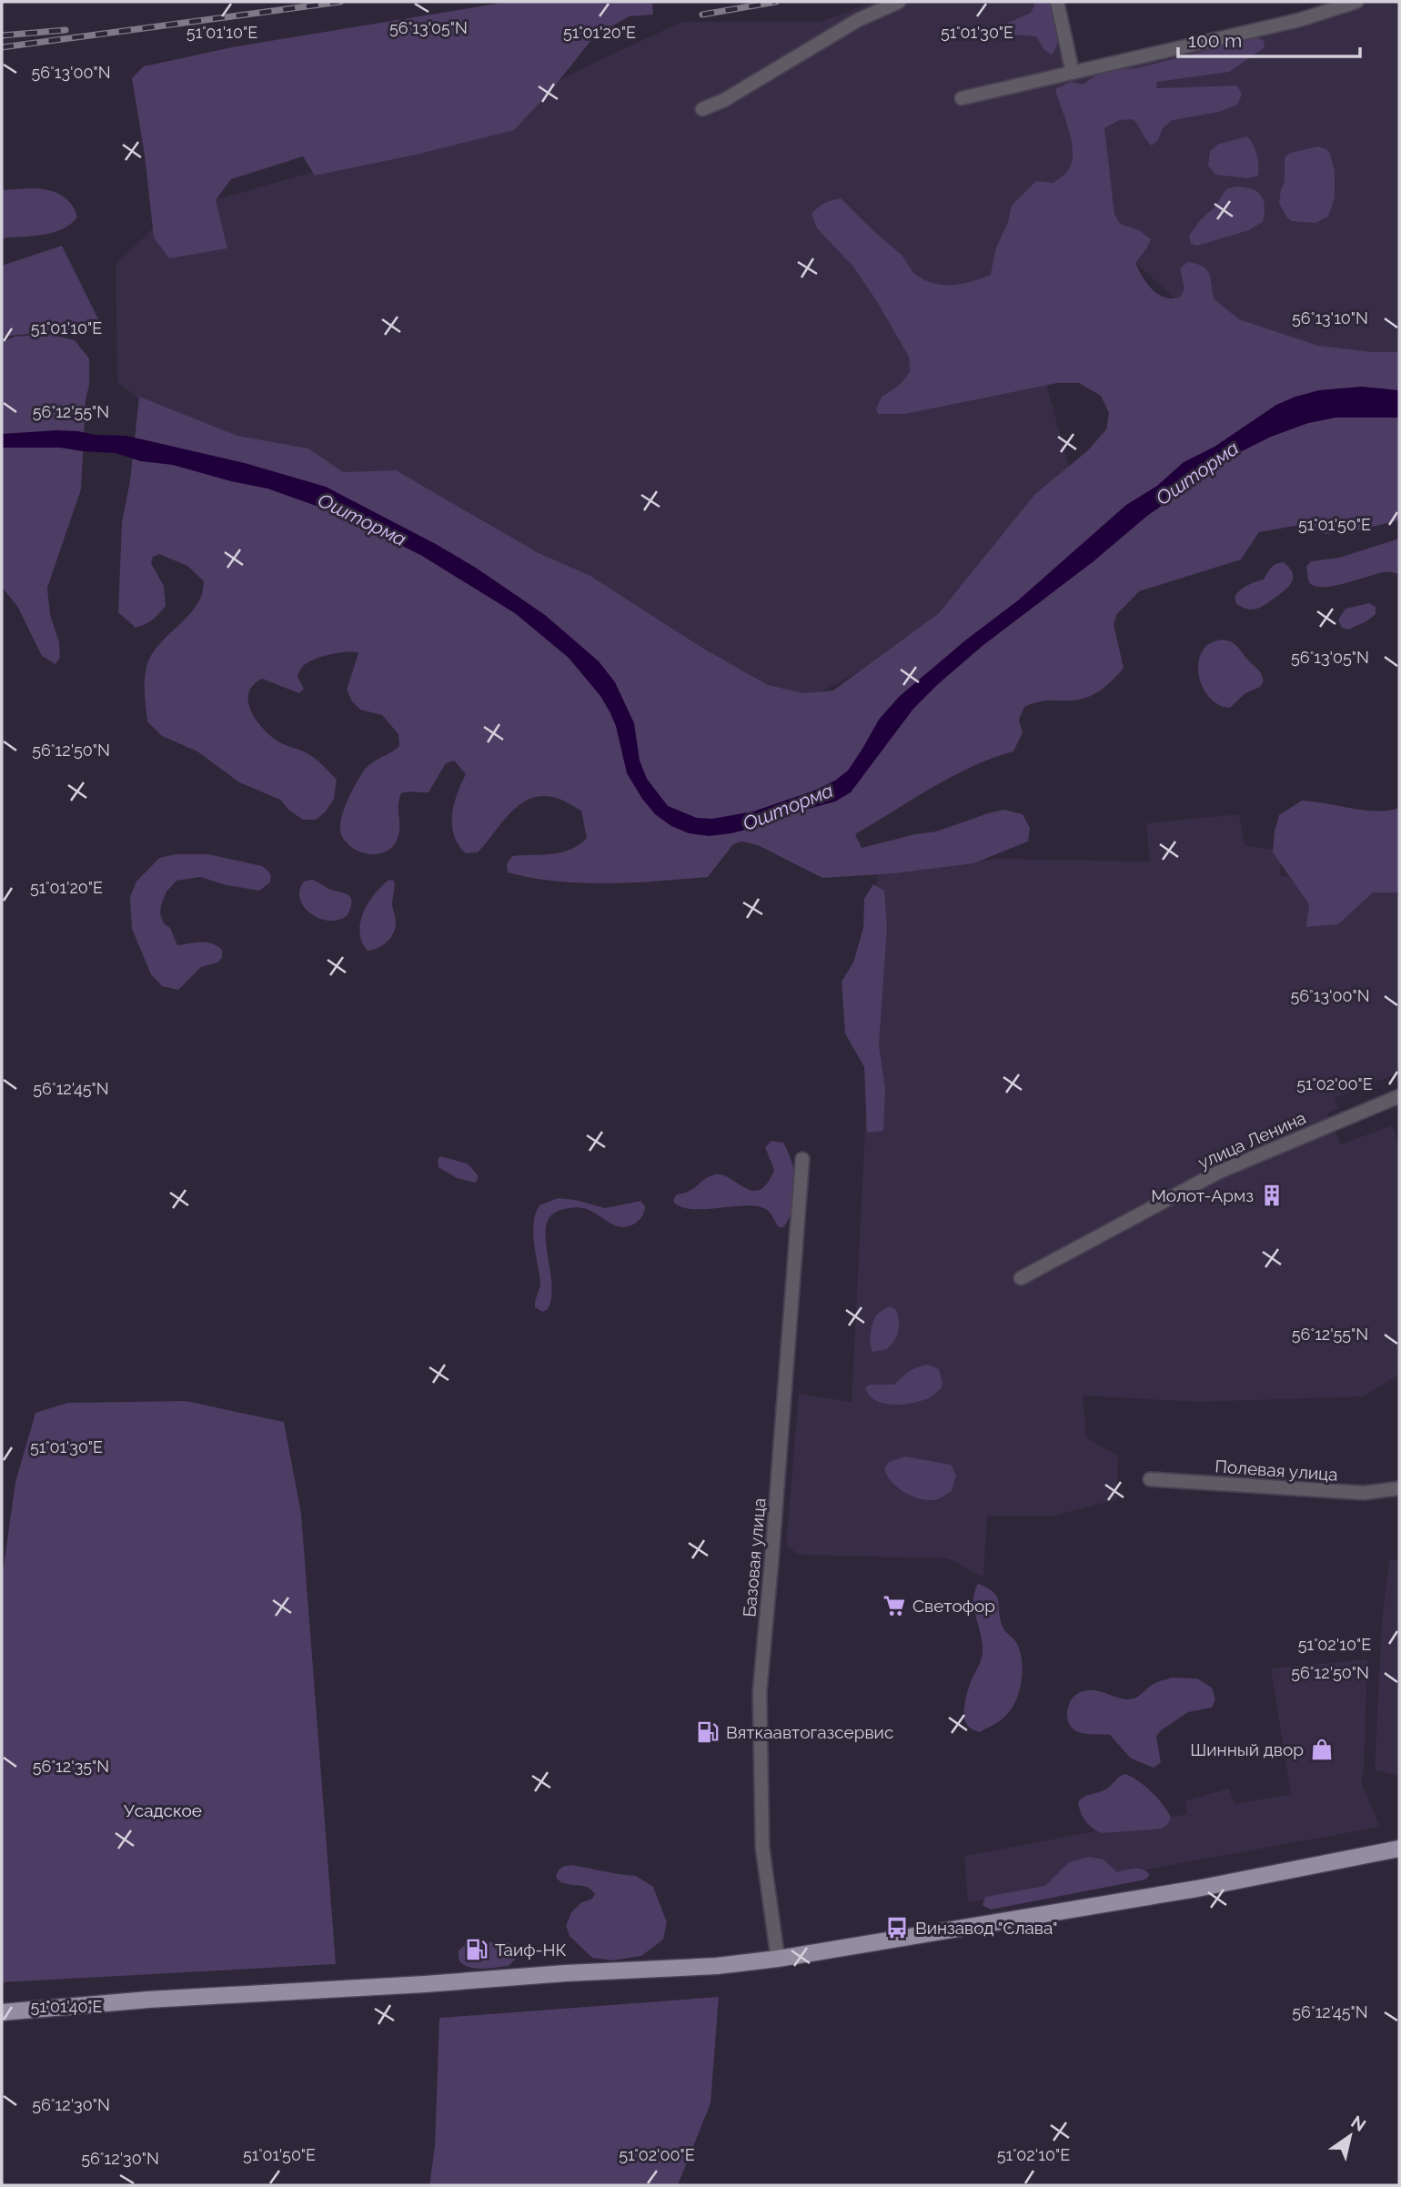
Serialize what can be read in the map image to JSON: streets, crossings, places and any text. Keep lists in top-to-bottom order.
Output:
{
  "streets": {
    "street": ["улица Ленина", "Полевая улица", "Базовая улица"]
  },
  "water": ["Ошторма"],
  "parks": ["Усадское"],
  "places": {
    "building": ["Молот-Армз"],
    "supermarket": ["Светофор"],
    "fuel station": ["Вяткаавтогазсервис", "Таиф-НК"],
    "shop": ["Шинный двор"],
    "bus stop": ["Винзавод \"Слава\""]
  },
  "scale_bar": "100 m",
  "north": "top right",
  "coordinates": [
    "56°13'05\"N",
    "51°01'10\"E",
    "51°01'20\"E",
    "51°01'30\"E",
    "56°13'00\"N",
    "56°13'10\"N",
    "56°12'55\"N",
    "51°01'50\"E",
    "56°12'50\"N",
    "51°02'00\"E",
    "56°12'45\"N",
    "51°02'10\"E",
    "56°12'35\"N",
    "51°01'40\"E",
    "56°12'30\"N"
  ]
}
